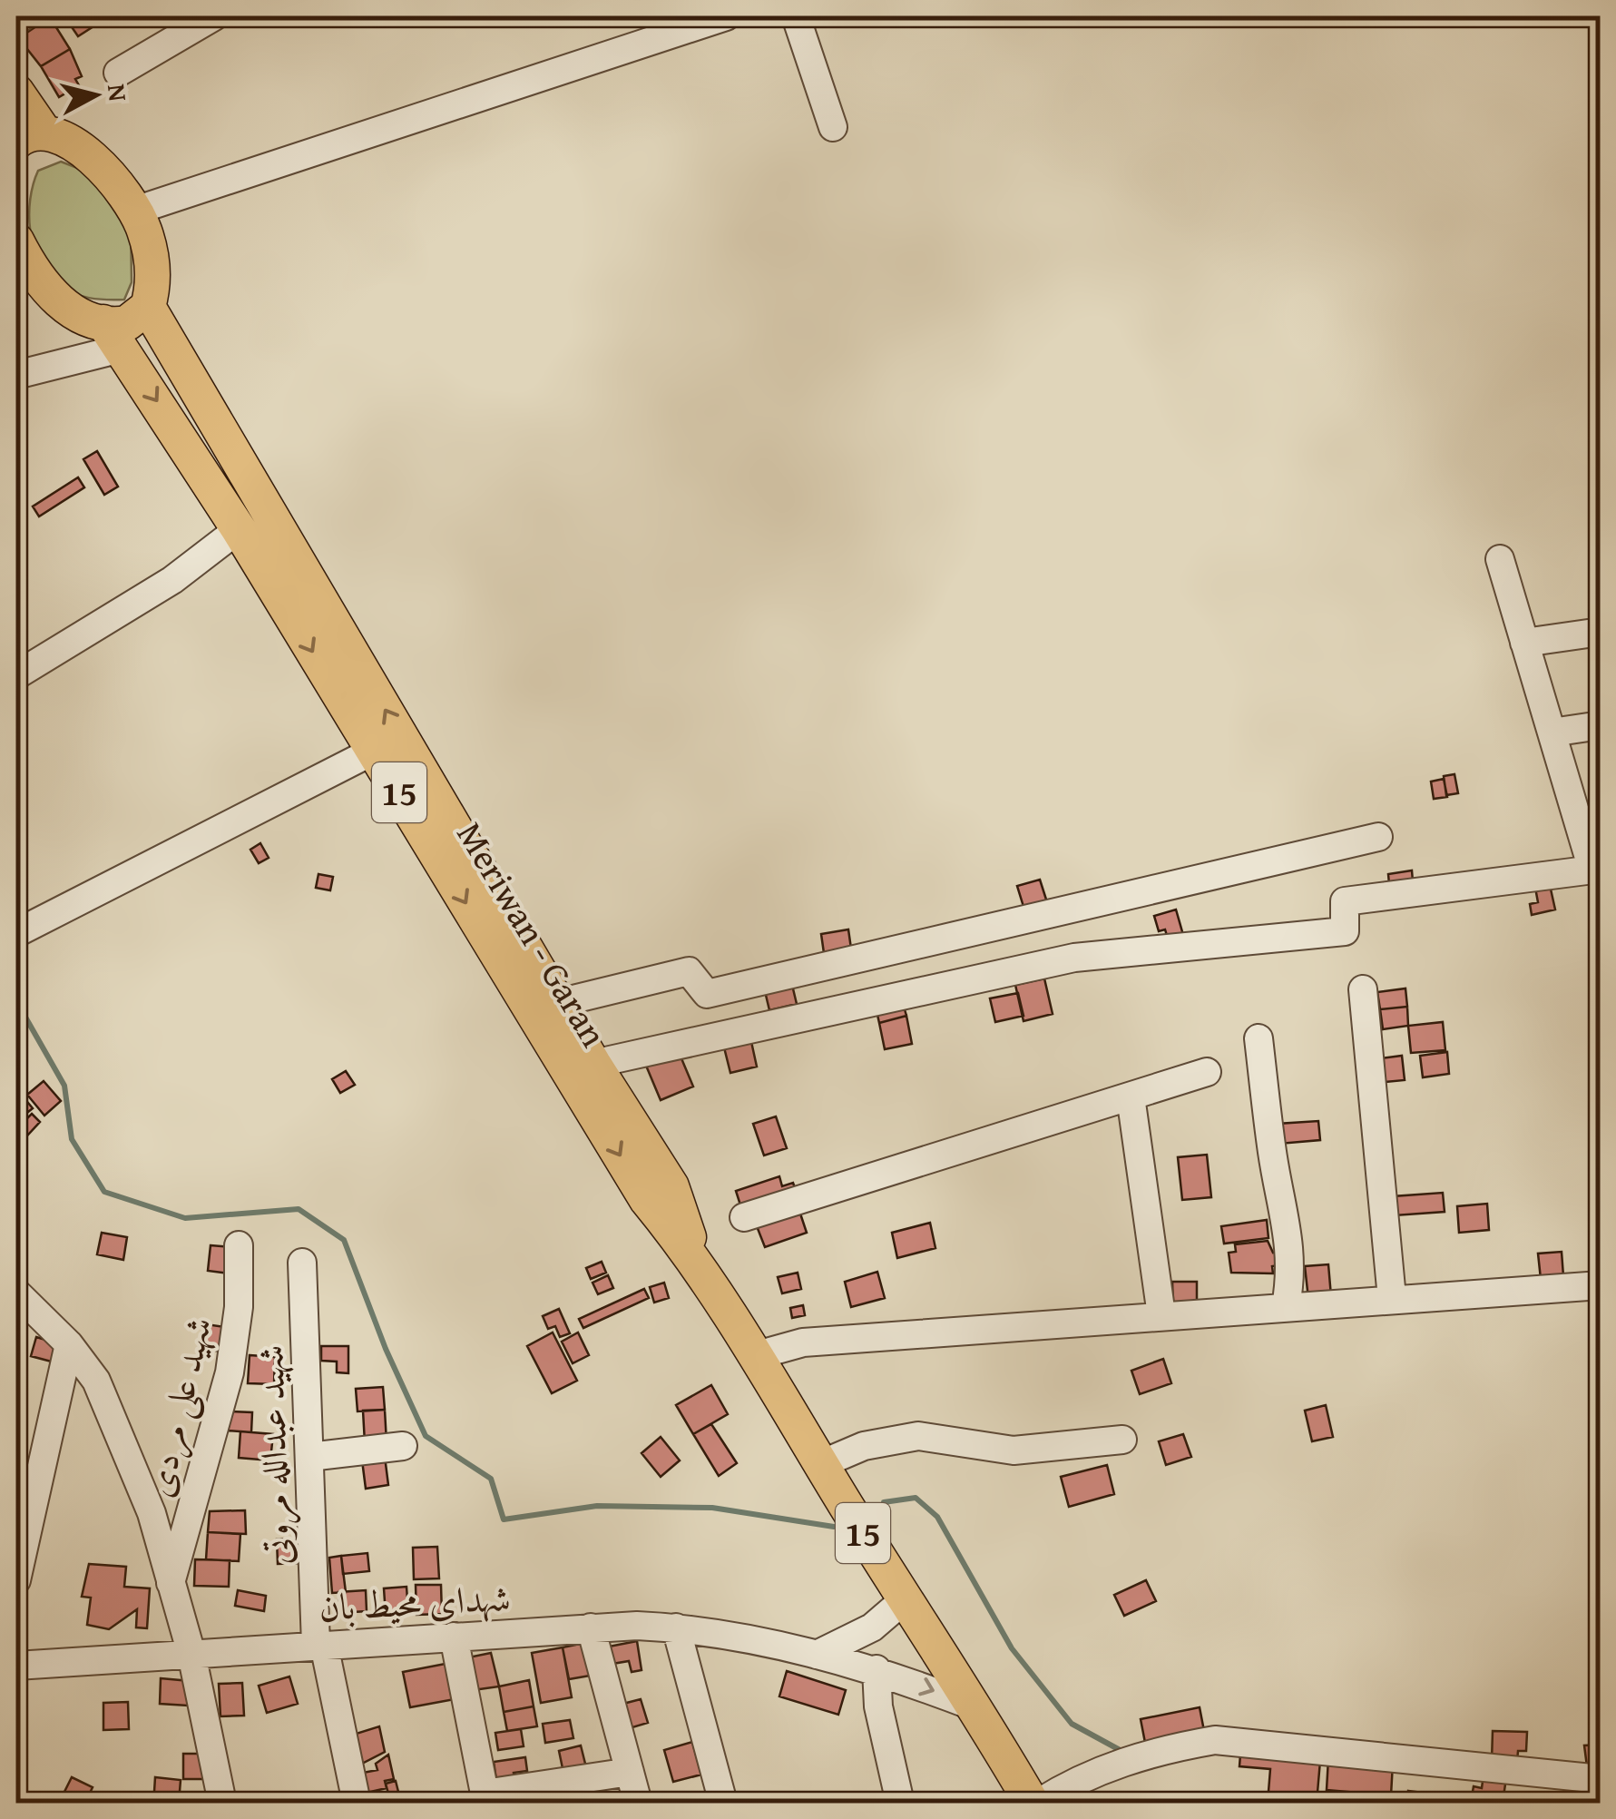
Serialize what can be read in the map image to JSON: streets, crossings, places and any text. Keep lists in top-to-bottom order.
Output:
{
  "streets": {
    "main road": ["15", "Meriwan - Garan"],
    "street": ["شهید علی مردی", "شهید عبدالله مروتی", "شهدای محیط بان"]
  },
  "crossings": [
    ["Meriwan - Garan", "شهدای محیط بان"],
    ["شهید عبدالله مروتی", "شهدای محیط بان"]
  ],
  "north": "right"
}
